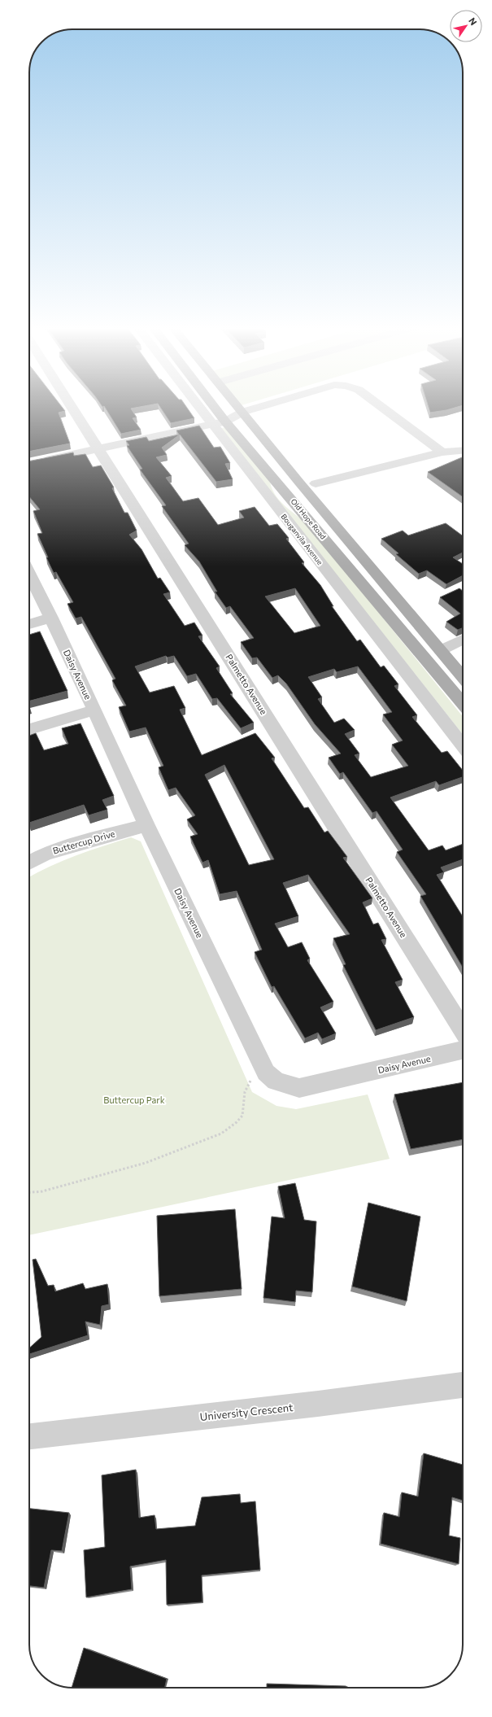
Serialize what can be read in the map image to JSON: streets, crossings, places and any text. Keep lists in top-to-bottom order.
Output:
{
  "streets": {
    "main road": ["Old Hope Road"],
    "street": [
      "Bouganvila Avenue",
      "Daisy Avenue",
      "Palmetto Avenue",
      "Buttercup Drive",
      "University Crescent"
    ]
  },
  "crossings": [
    ["Old Hope Road", "Bouganvila Avenue"],
    ["Daisy Avenue", "Buttercup Drive"]
  ],
  "parks": ["Buttercup Park"],
  "north": "top right"
}
